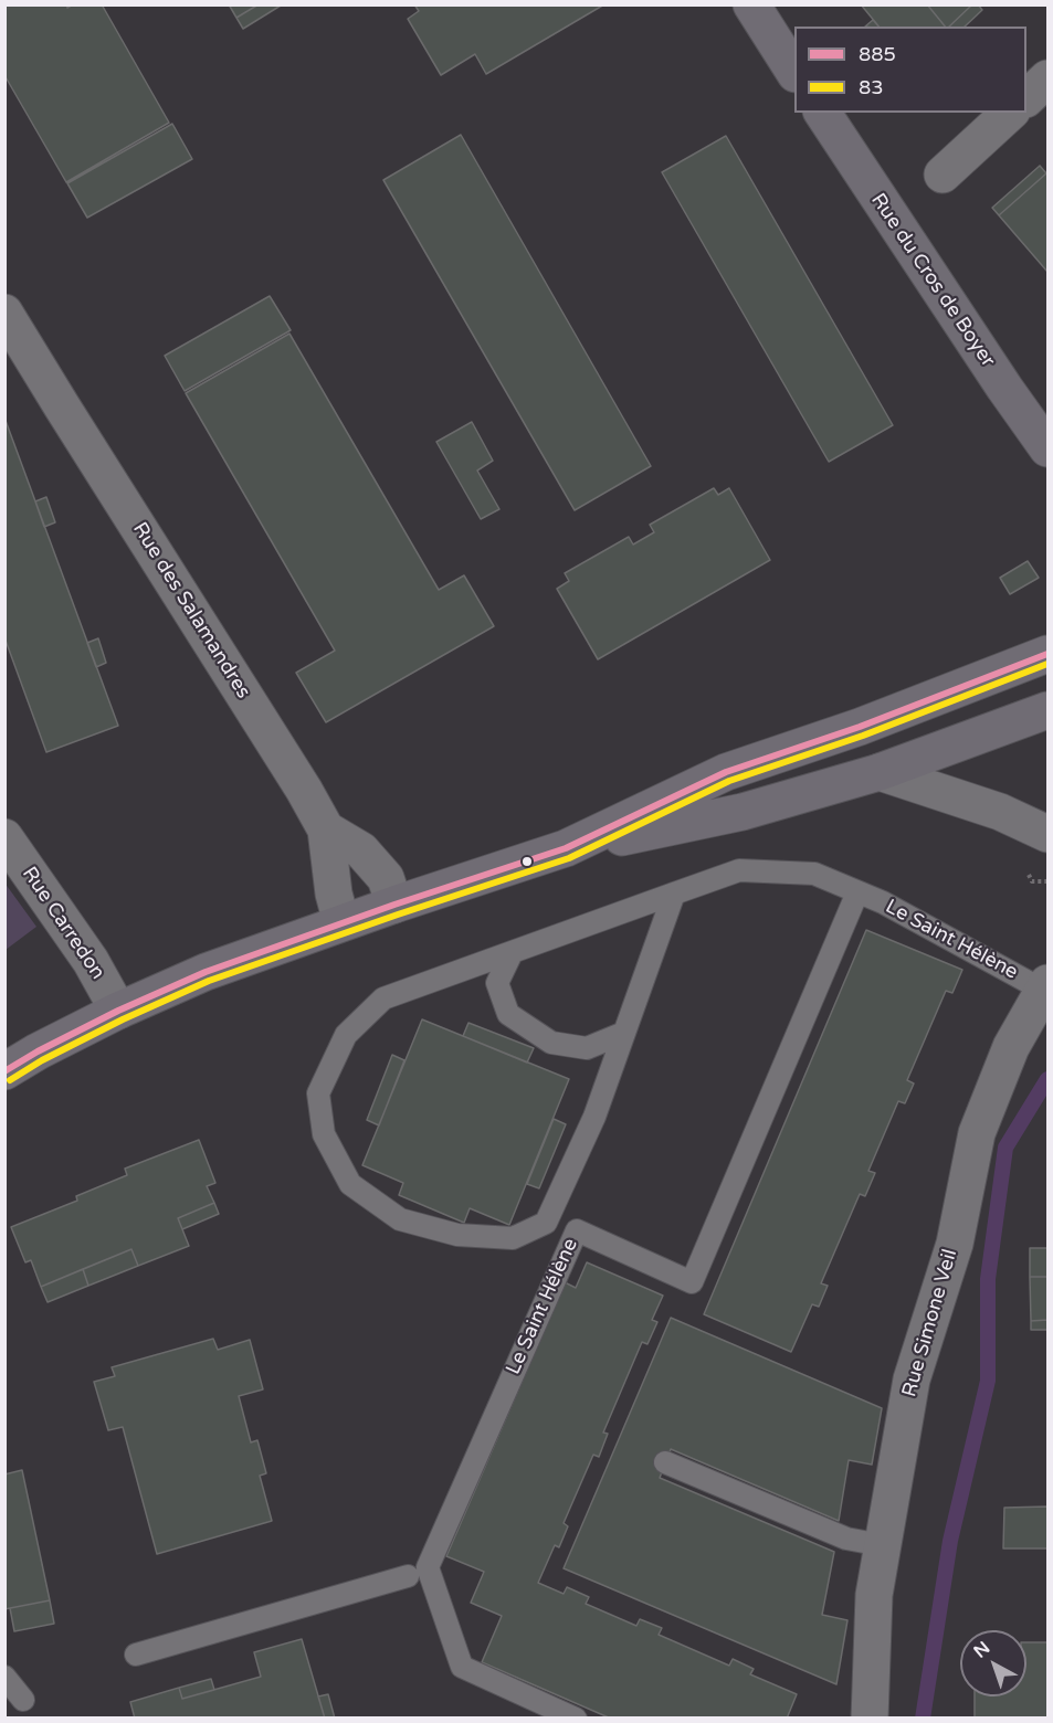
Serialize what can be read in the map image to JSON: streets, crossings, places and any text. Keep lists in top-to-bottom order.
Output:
{
  "streets": {
    "main road": ["Rue du Cros de Boyer"],
    "street": ["Rue des Salamandres", "Rue Carredon", "Rue Simone Veil"],
    "lane": ["Le Saint Hélène"]
  },
  "crossings": [
    ["Le Saint Hélène", "Rue Simone Veil"]
  ],
  "lines": ["transit line 885", "transit line 83"],
  "legend": ["885", "83"],
  "north": "top left"
}
